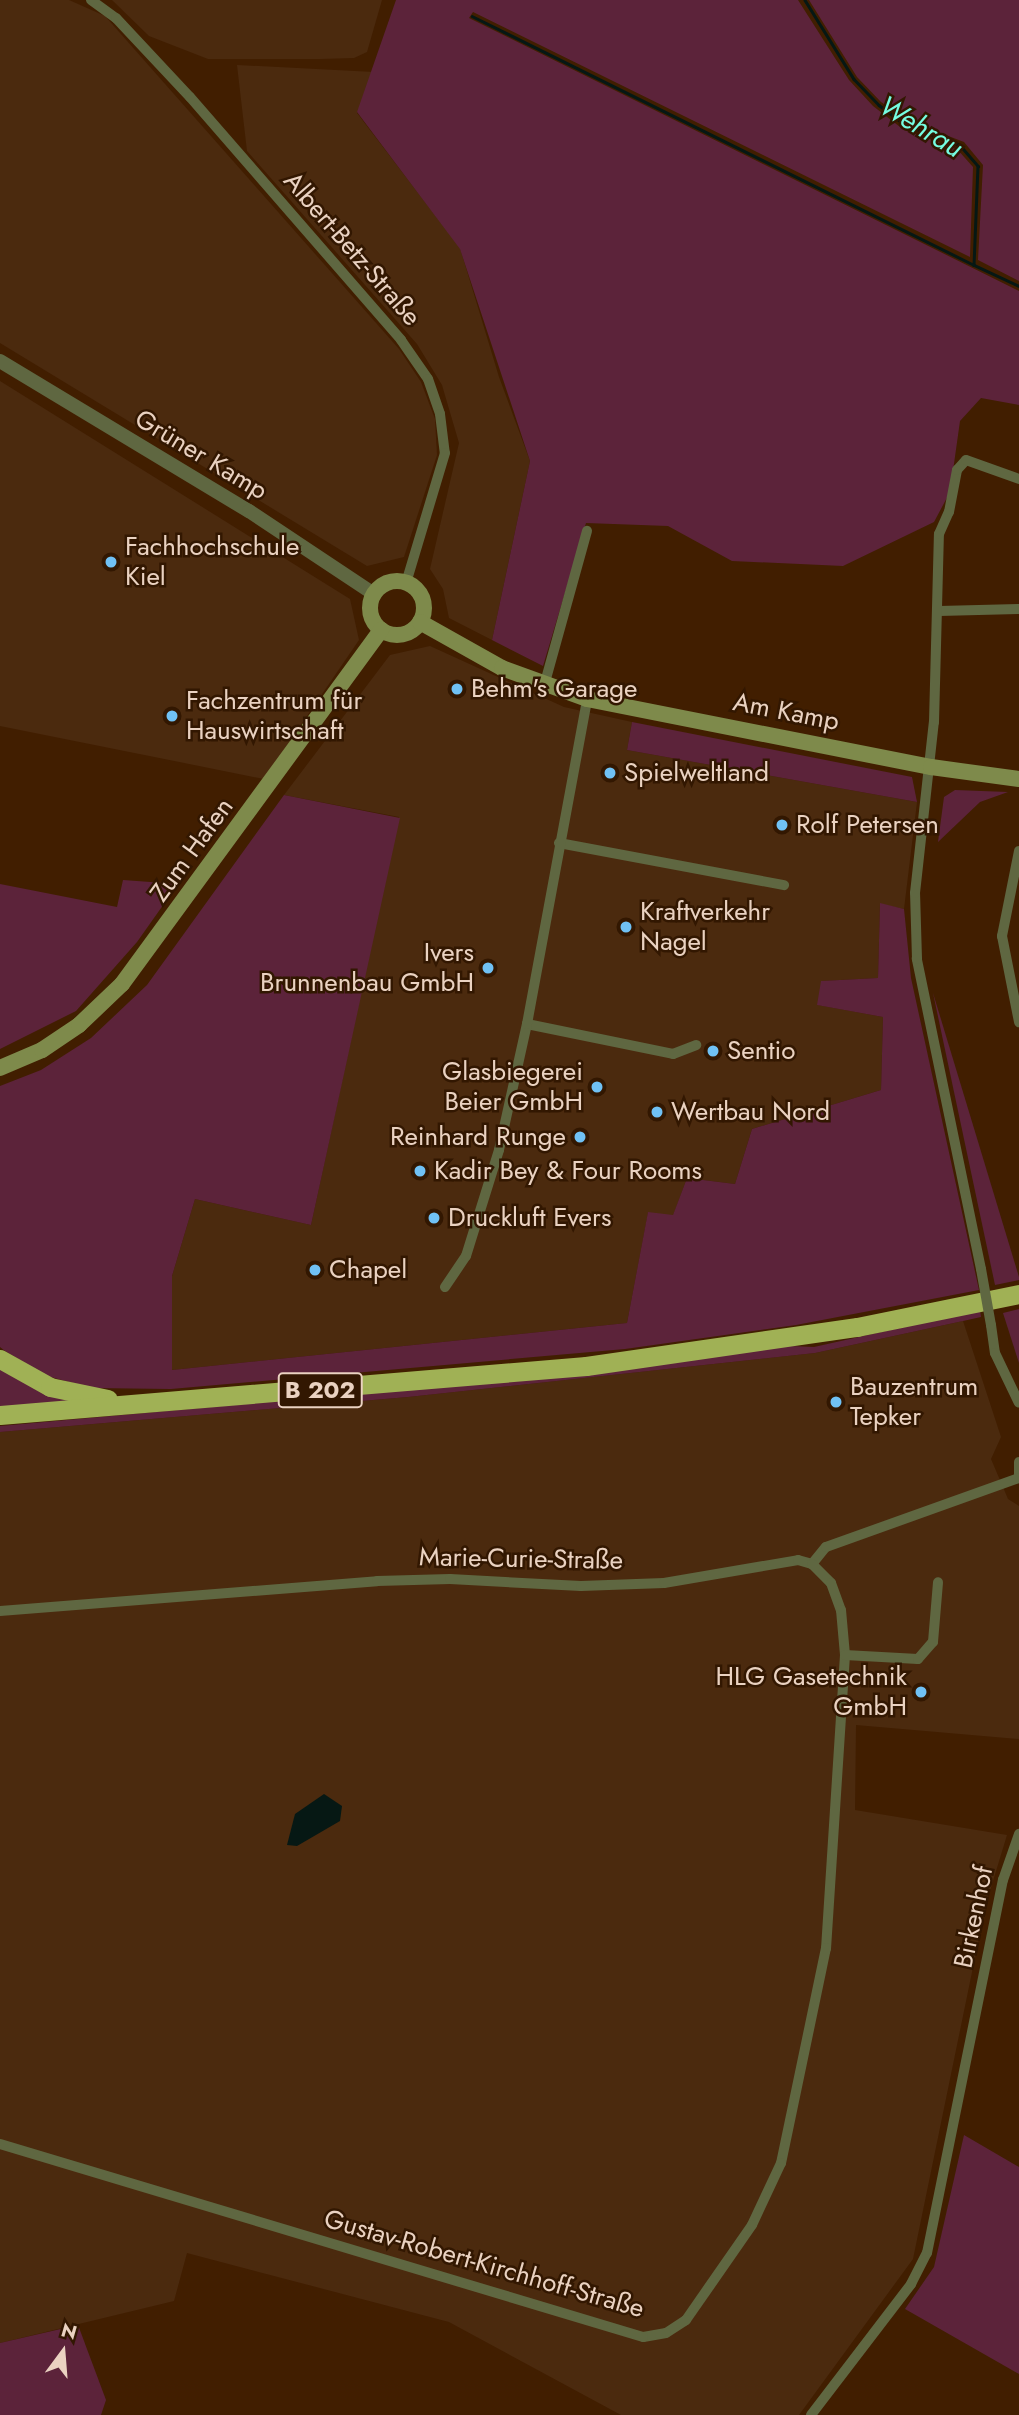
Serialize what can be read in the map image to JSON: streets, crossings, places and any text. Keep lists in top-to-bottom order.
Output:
{
  "streets": {
    "highway": ["B 202"],
    "main road": ["Am Kamp", "Zum Hafen"],
    "street": [
      "Albert-Betz-Straße",
      "Grüner Kamp",
      "Marie-Curie-Straße",
      "Birkenhof",
      "Gustav-Robert-Kirchhoff-Straße"
    ]
  },
  "crossings": [
    ["Albert-Betz-Straße", "Grüner Kamp"],
    ["Albert-Betz-Straße", "Am Kamp"],
    ["Albert-Betz-Straße", "Zum Hafen"],
    ["Grüner Kamp", "Am Kamp"],
    ["Grüner Kamp", "Zum Hafen"],
    ["Am Kamp", "Zum Hafen"],
    ["Marie-Curie-Straße", "Gustav-Robert-Kirchhoff-Straße"]
  ],
  "water": ["Wehrau"],
  "places": [
    "Fachhochschule Kiel",
    "Behm's Garage",
    "Fachzentrum für Hauswirtschaft",
    "Spielweltland",
    "Rolf Petersen",
    "Kraftverkehr Nagel",
    "Ivers Brunnenbau GmbH",
    "Sentio",
    "Glasbiegerei Beier GmbH",
    "Wertbau Nord",
    "Reinhard Runge",
    "Kadir Bey & Four Rooms",
    "Druckluft Evers",
    "Chapel",
    "Bauzentrum Tepker",
    "HLG Gasetechnik GmbH"
  ],
  "north": "top"
}
